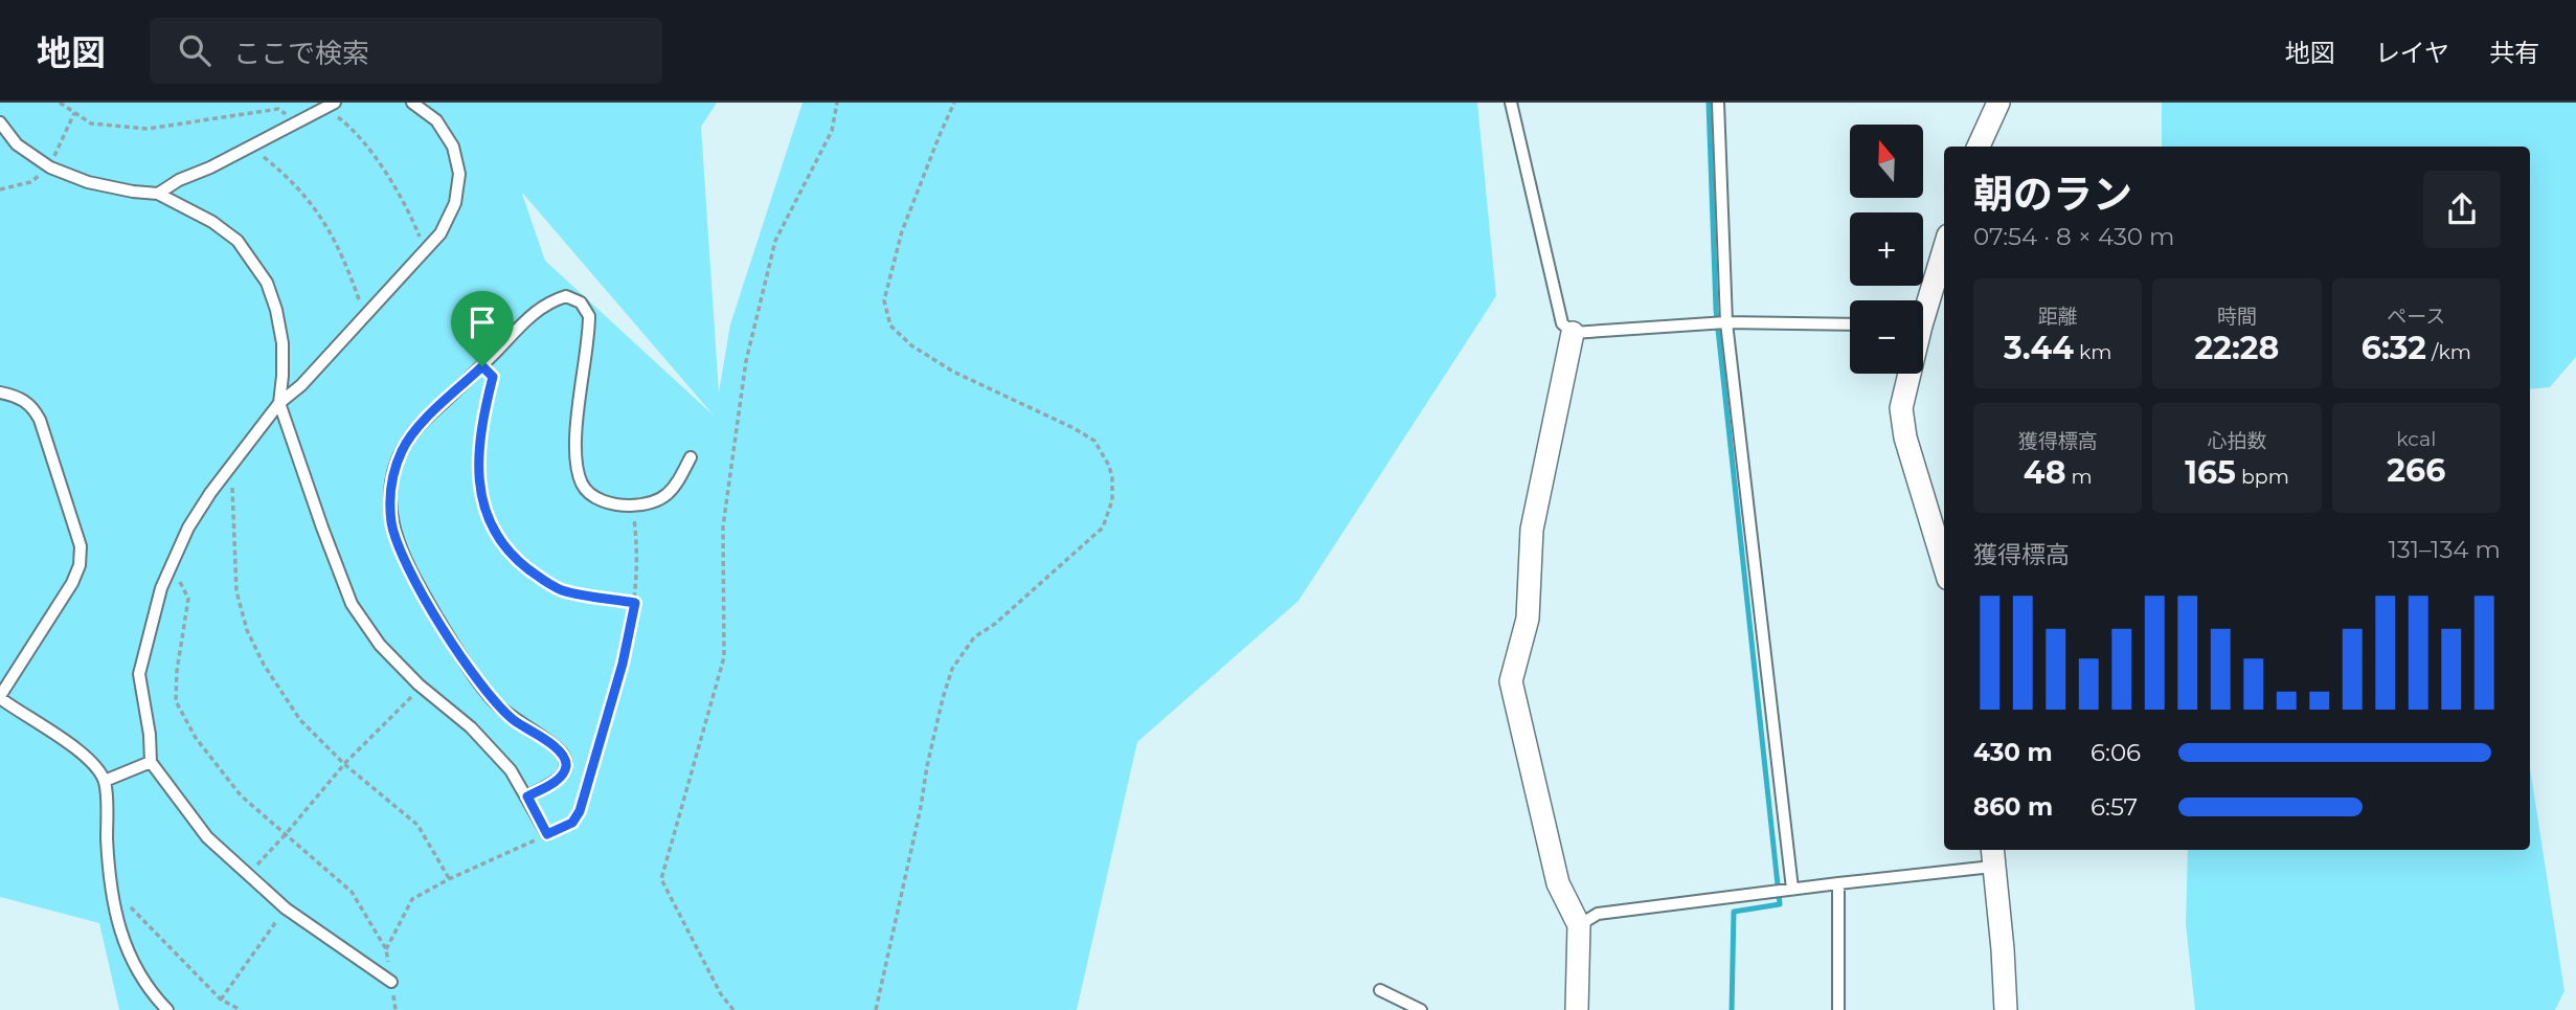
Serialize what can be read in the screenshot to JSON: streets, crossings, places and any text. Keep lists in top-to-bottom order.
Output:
{
  "north": "top",
  "page": {
    "header": "地図",
    "search": "ここで検索",
    "nav": ["地図", "レイヤ", "共有"],
    "map_buttons": ["+", "−"],
    "heading": ["朝のラン", "07:54 · 8 × 430 m"],
    "stats": [
      ["距離", "3.44 km"],
      ["時間", "22:28"],
      ["ペース", "6:32 /km"],
      ["獲得標高", "48 m"],
      ["心拍数", "165 bpm"],
      ["kcal", "266"]
    ],
    "chart": ["獲得標高", "131–134 m"],
    "list": [
      {
        "name": "430 m",
        "note": "6:06"
      },
      {
        "name": "860 m",
        "note": "6:57"
      }
    ]
  }
}
